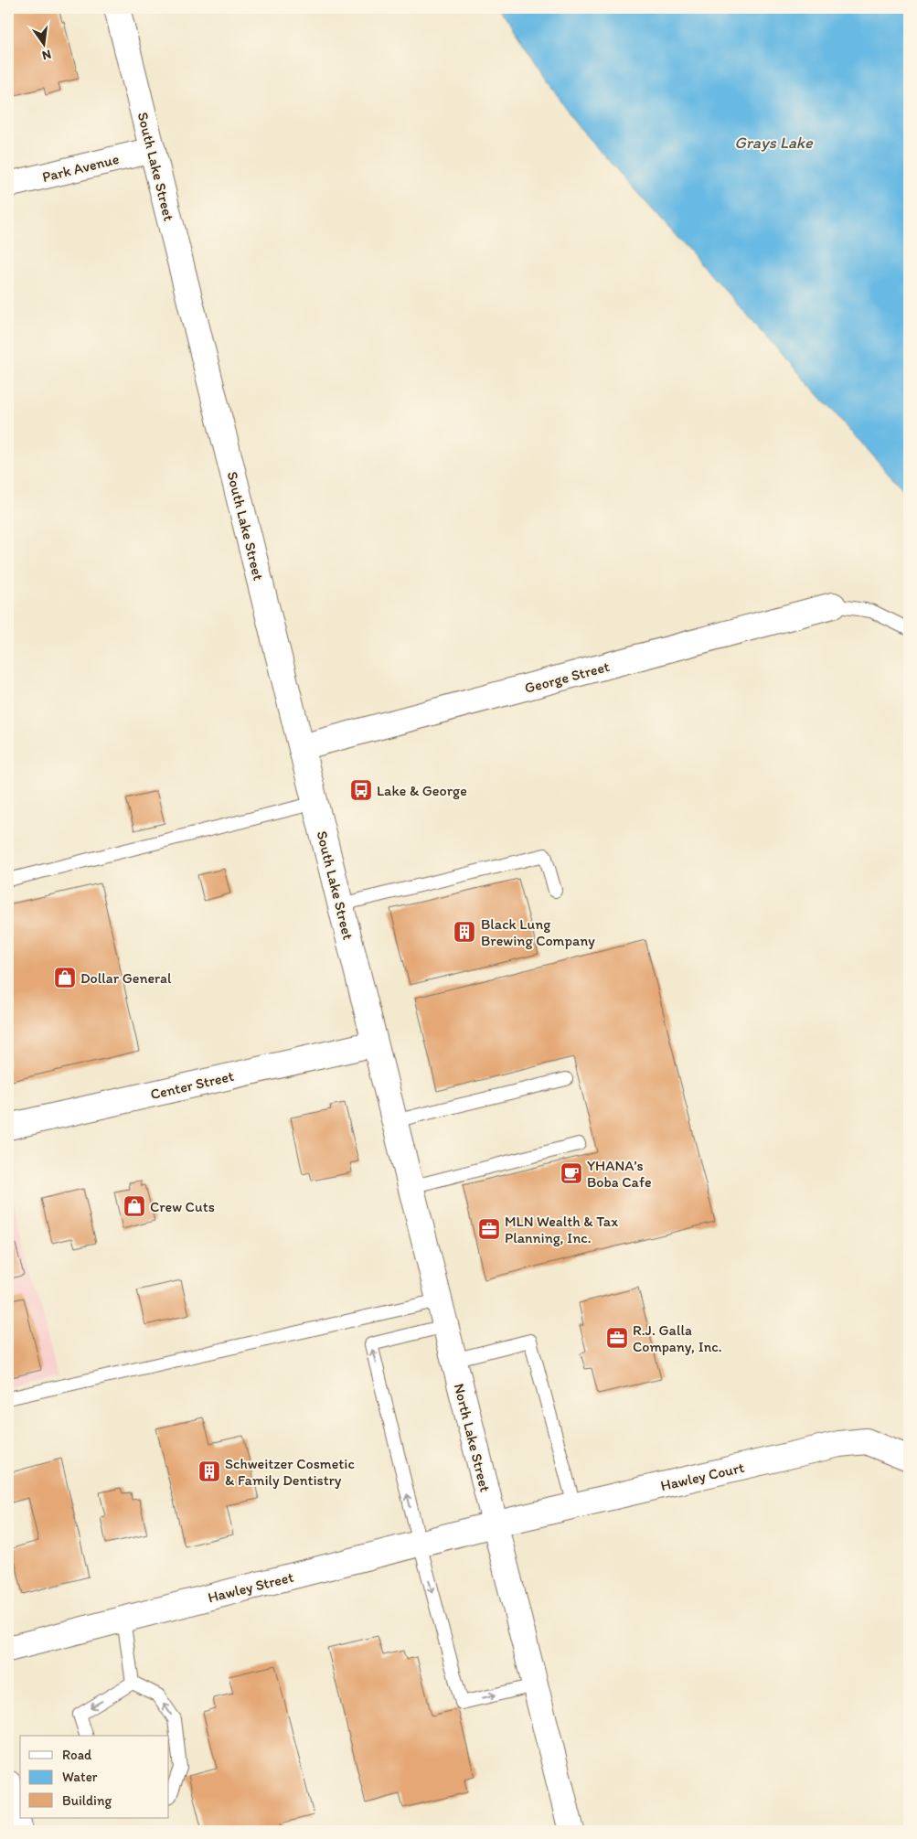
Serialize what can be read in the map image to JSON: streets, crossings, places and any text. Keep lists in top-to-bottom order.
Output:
{
  "streets": {
    "street": [
      "South Lake Street",
      "Park Avenue",
      "George Street",
      "Center Street",
      "North Lake Street",
      "Hawley Court",
      "Hawley Street"
    ]
  },
  "crossings": [
    ["South Lake Street", "Park Avenue"],
    ["South Lake Street", "George Street"],
    ["South Lake Street", "Center Street"],
    ["South Lake Street", "North Lake Street"],
    ["Center Street", "North Lake Street"],
    ["North Lake Street", "Hawley Court"],
    ["North Lake Street", "Hawley Street"],
    ["Hawley Court", "Hawley Street"]
  ],
  "water": ["Grays Lake"],
  "places": {
    "bus stop": ["Lake & George"],
    "building": ["Black Lung Brewing Company", "Schweitzer Cosmetic & Family Dentistry"],
    "shop": ["Dollar General", "Crew Cuts"],
    "cafe": ["YHANA’s Boba Cafe"],
    "office": ["MLN Wealth & Tax Planning, Inc.", "R.J. Galla Company, Inc."]
  },
  "legend": ["Road", "Water", "Building"],
  "north": "bottom"
}
